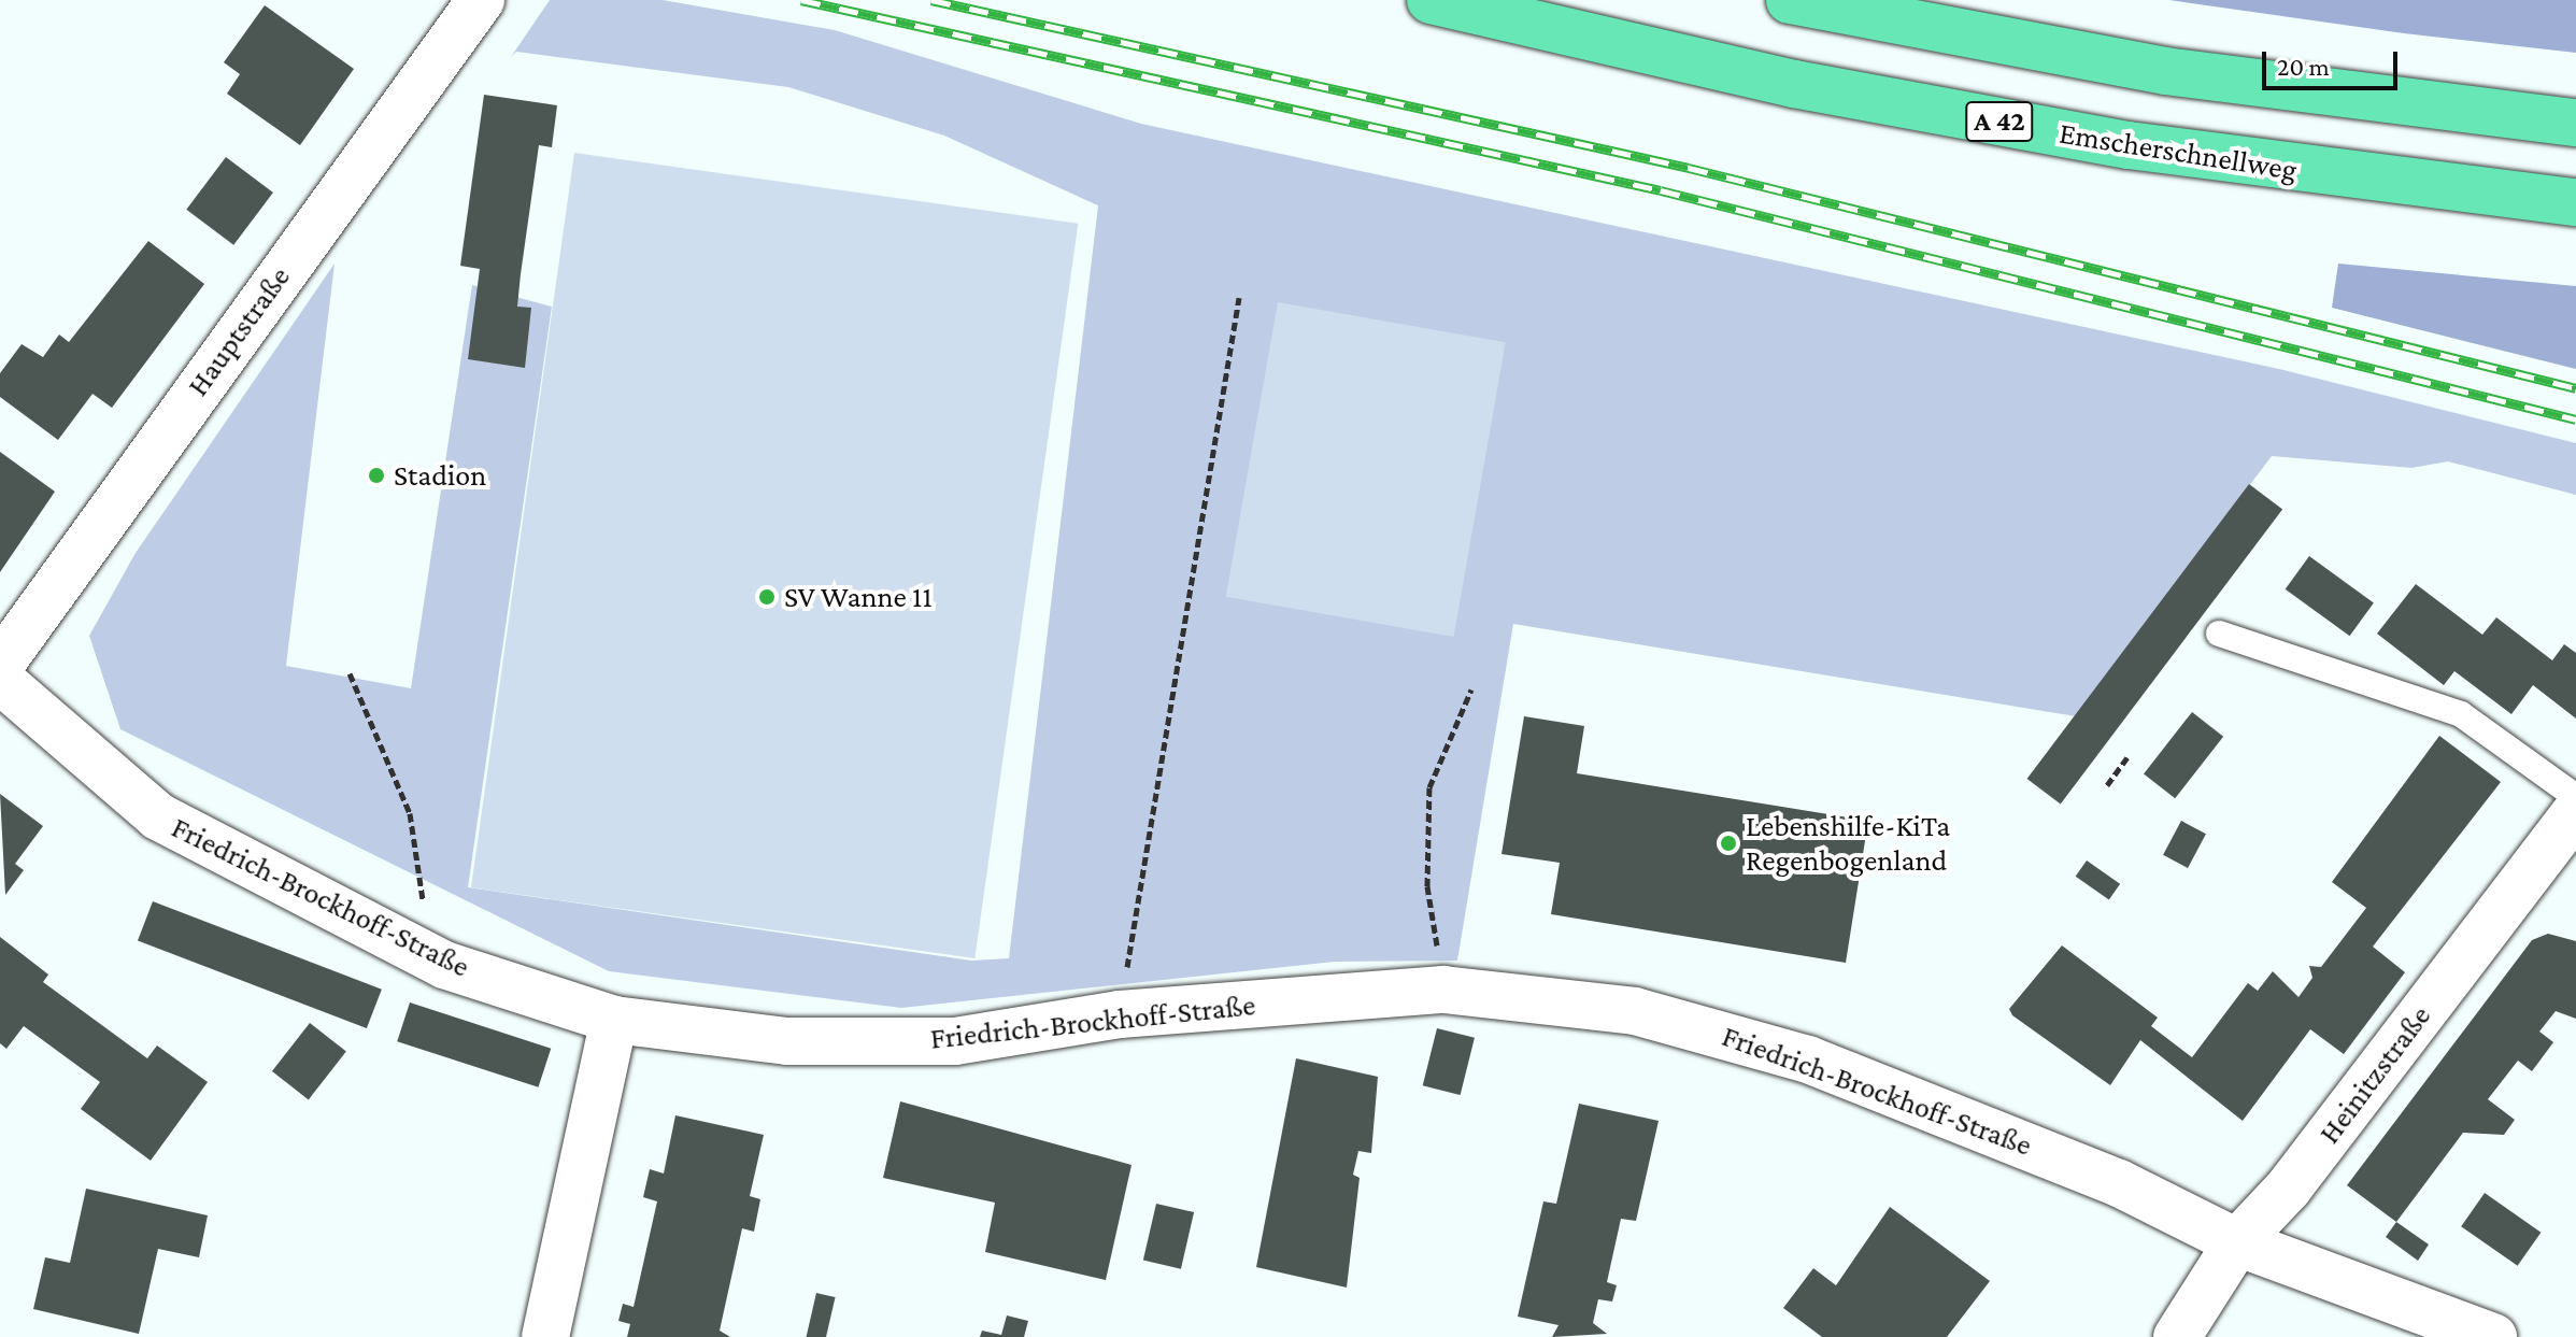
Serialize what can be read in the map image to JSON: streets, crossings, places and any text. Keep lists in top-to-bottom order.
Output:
{
  "streets": {
    "highway": ["A 42", "Emscherschnellweg"],
    "street": ["Hauptstraße", "Friedrich-Brockhoff-Straße", "Heinitzstraße"]
  },
  "crossings": [
    ["Friedrich-Brockhoff-Straße", "Heinitzstraße"]
  ],
  "places": ["Stadion", "SV Wanne 11", "Lebenshilfe-KiTa Regenbogenland"],
  "scale_bar": "20 m"
}
